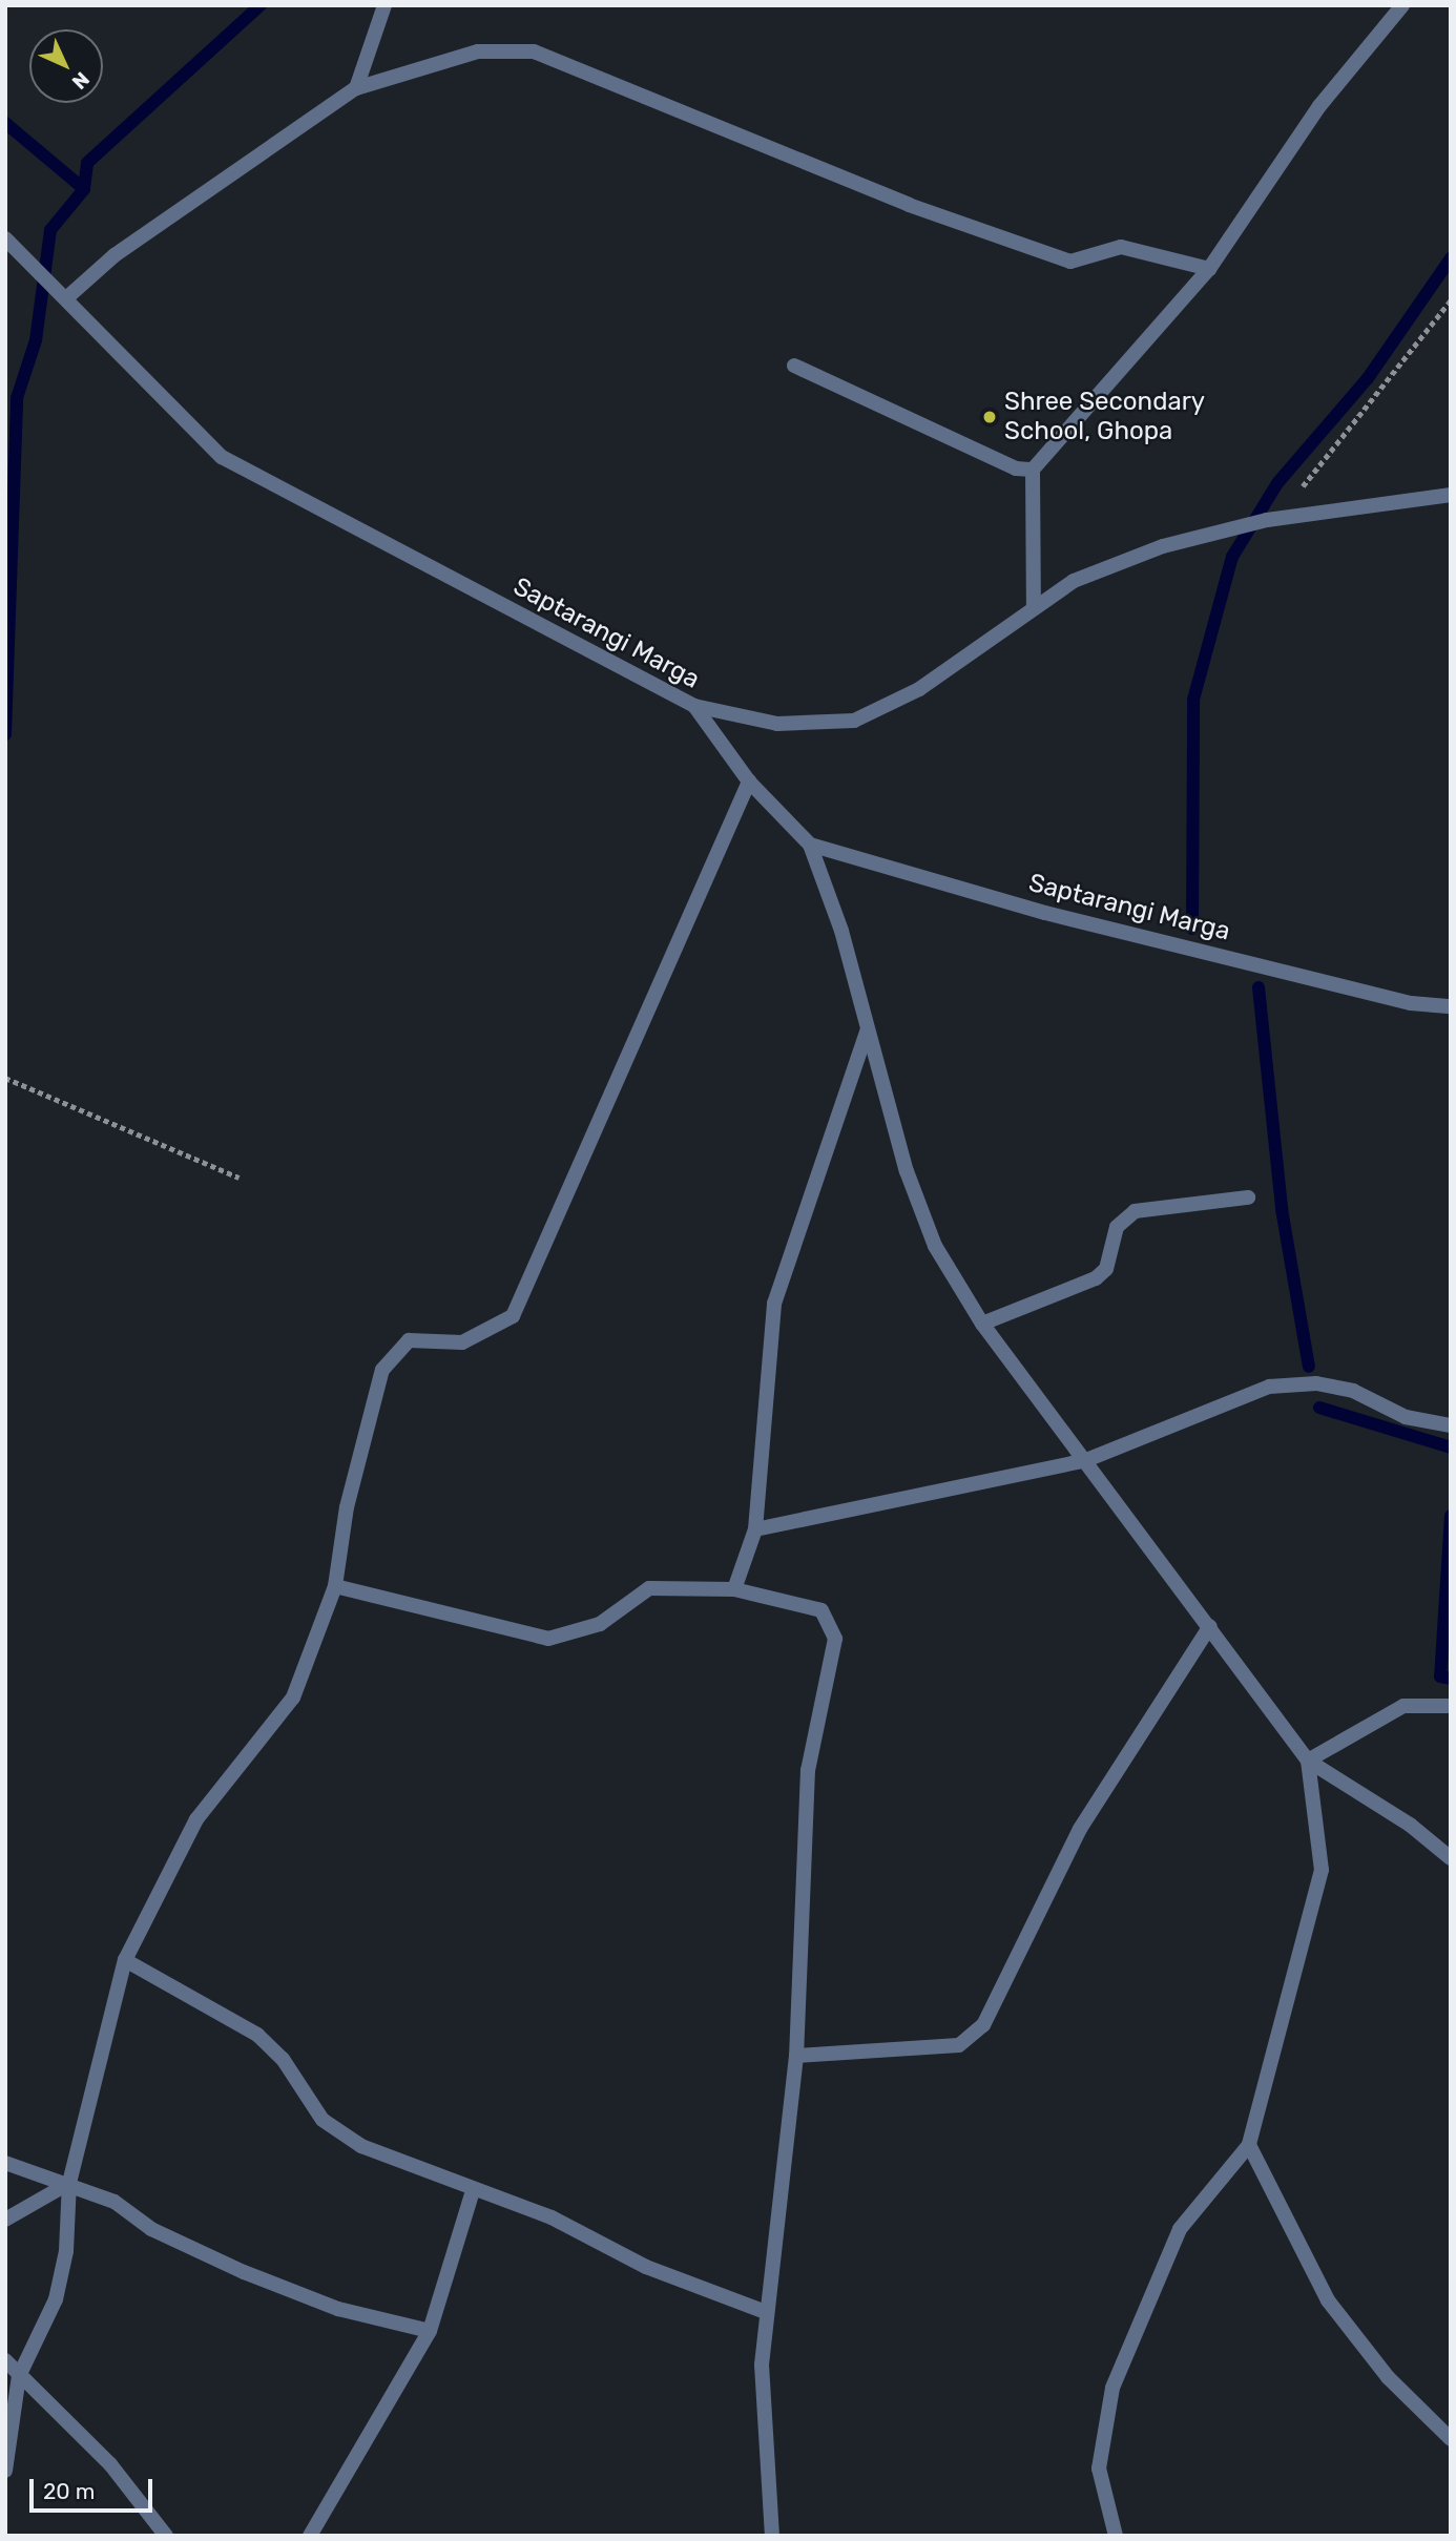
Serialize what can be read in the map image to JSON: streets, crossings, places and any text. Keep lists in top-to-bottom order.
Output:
{
  "streets": {
    "street": ["Saptarangi Marga"]
  },
  "places": ["Shree Secondary School, Ghopa"],
  "scale_bar": "20 m",
  "north": "bottom right"
}
